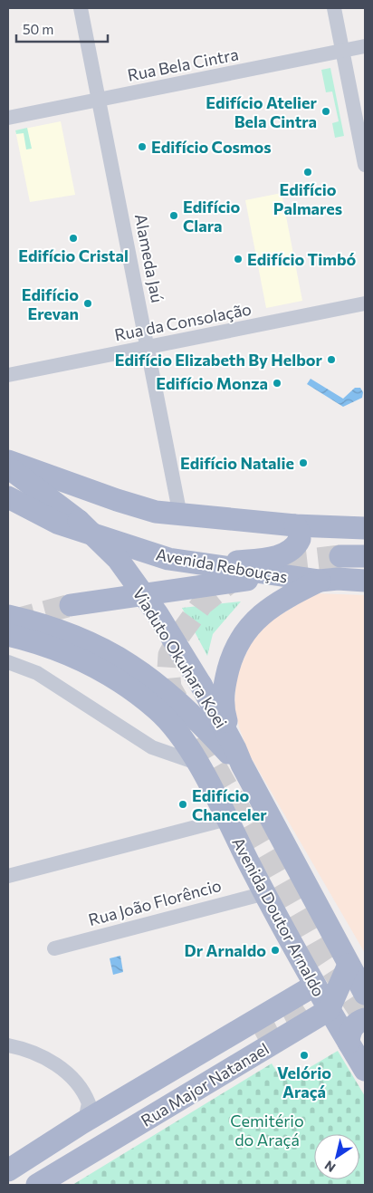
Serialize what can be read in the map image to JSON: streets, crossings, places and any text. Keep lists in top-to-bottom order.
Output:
{
  "streets": {
    "main road": [
      "Avenida Rebouças",
      "Viaduto Okuhara Koei",
      "Avenida Doutor Arnaldo",
      "Rua Major Natanael"
    ],
    "street": [
      "Rua Bela Cintra",
      "Alameda Jaú",
      "Rua da Consolação",
      "Rua João Florêncio"
    ]
  },
  "crossings": [
    ["Rua Bela Cintra", "Alameda Jaú"],
    ["Alameda Jaú", "Rua da Consolação"],
    ["Rua João Florêncio", "Avenida Doutor Arnaldo"],
    ["Avenida Doutor Arnaldo", "Rua Major Natanael"]
  ],
  "parks": ["Cemitério do Araçá"],
  "places": [
    "Edifício Atelier Bela Cintra",
    "Edifício Cosmos",
    "Edifício Palmares",
    "Edifício Clara",
    "Edifício Cristal",
    "Edifício Timbó",
    "Edifício Erevan",
    "Edifício Elizabeth By Helbor",
    "Edifício Monza",
    "Edifício Natalie",
    "Edifício Chanceler",
    "Dr Arnaldo",
    "Velório Araçá"
  ],
  "scale_bar": "50 m",
  "north": "bottom left"
}
